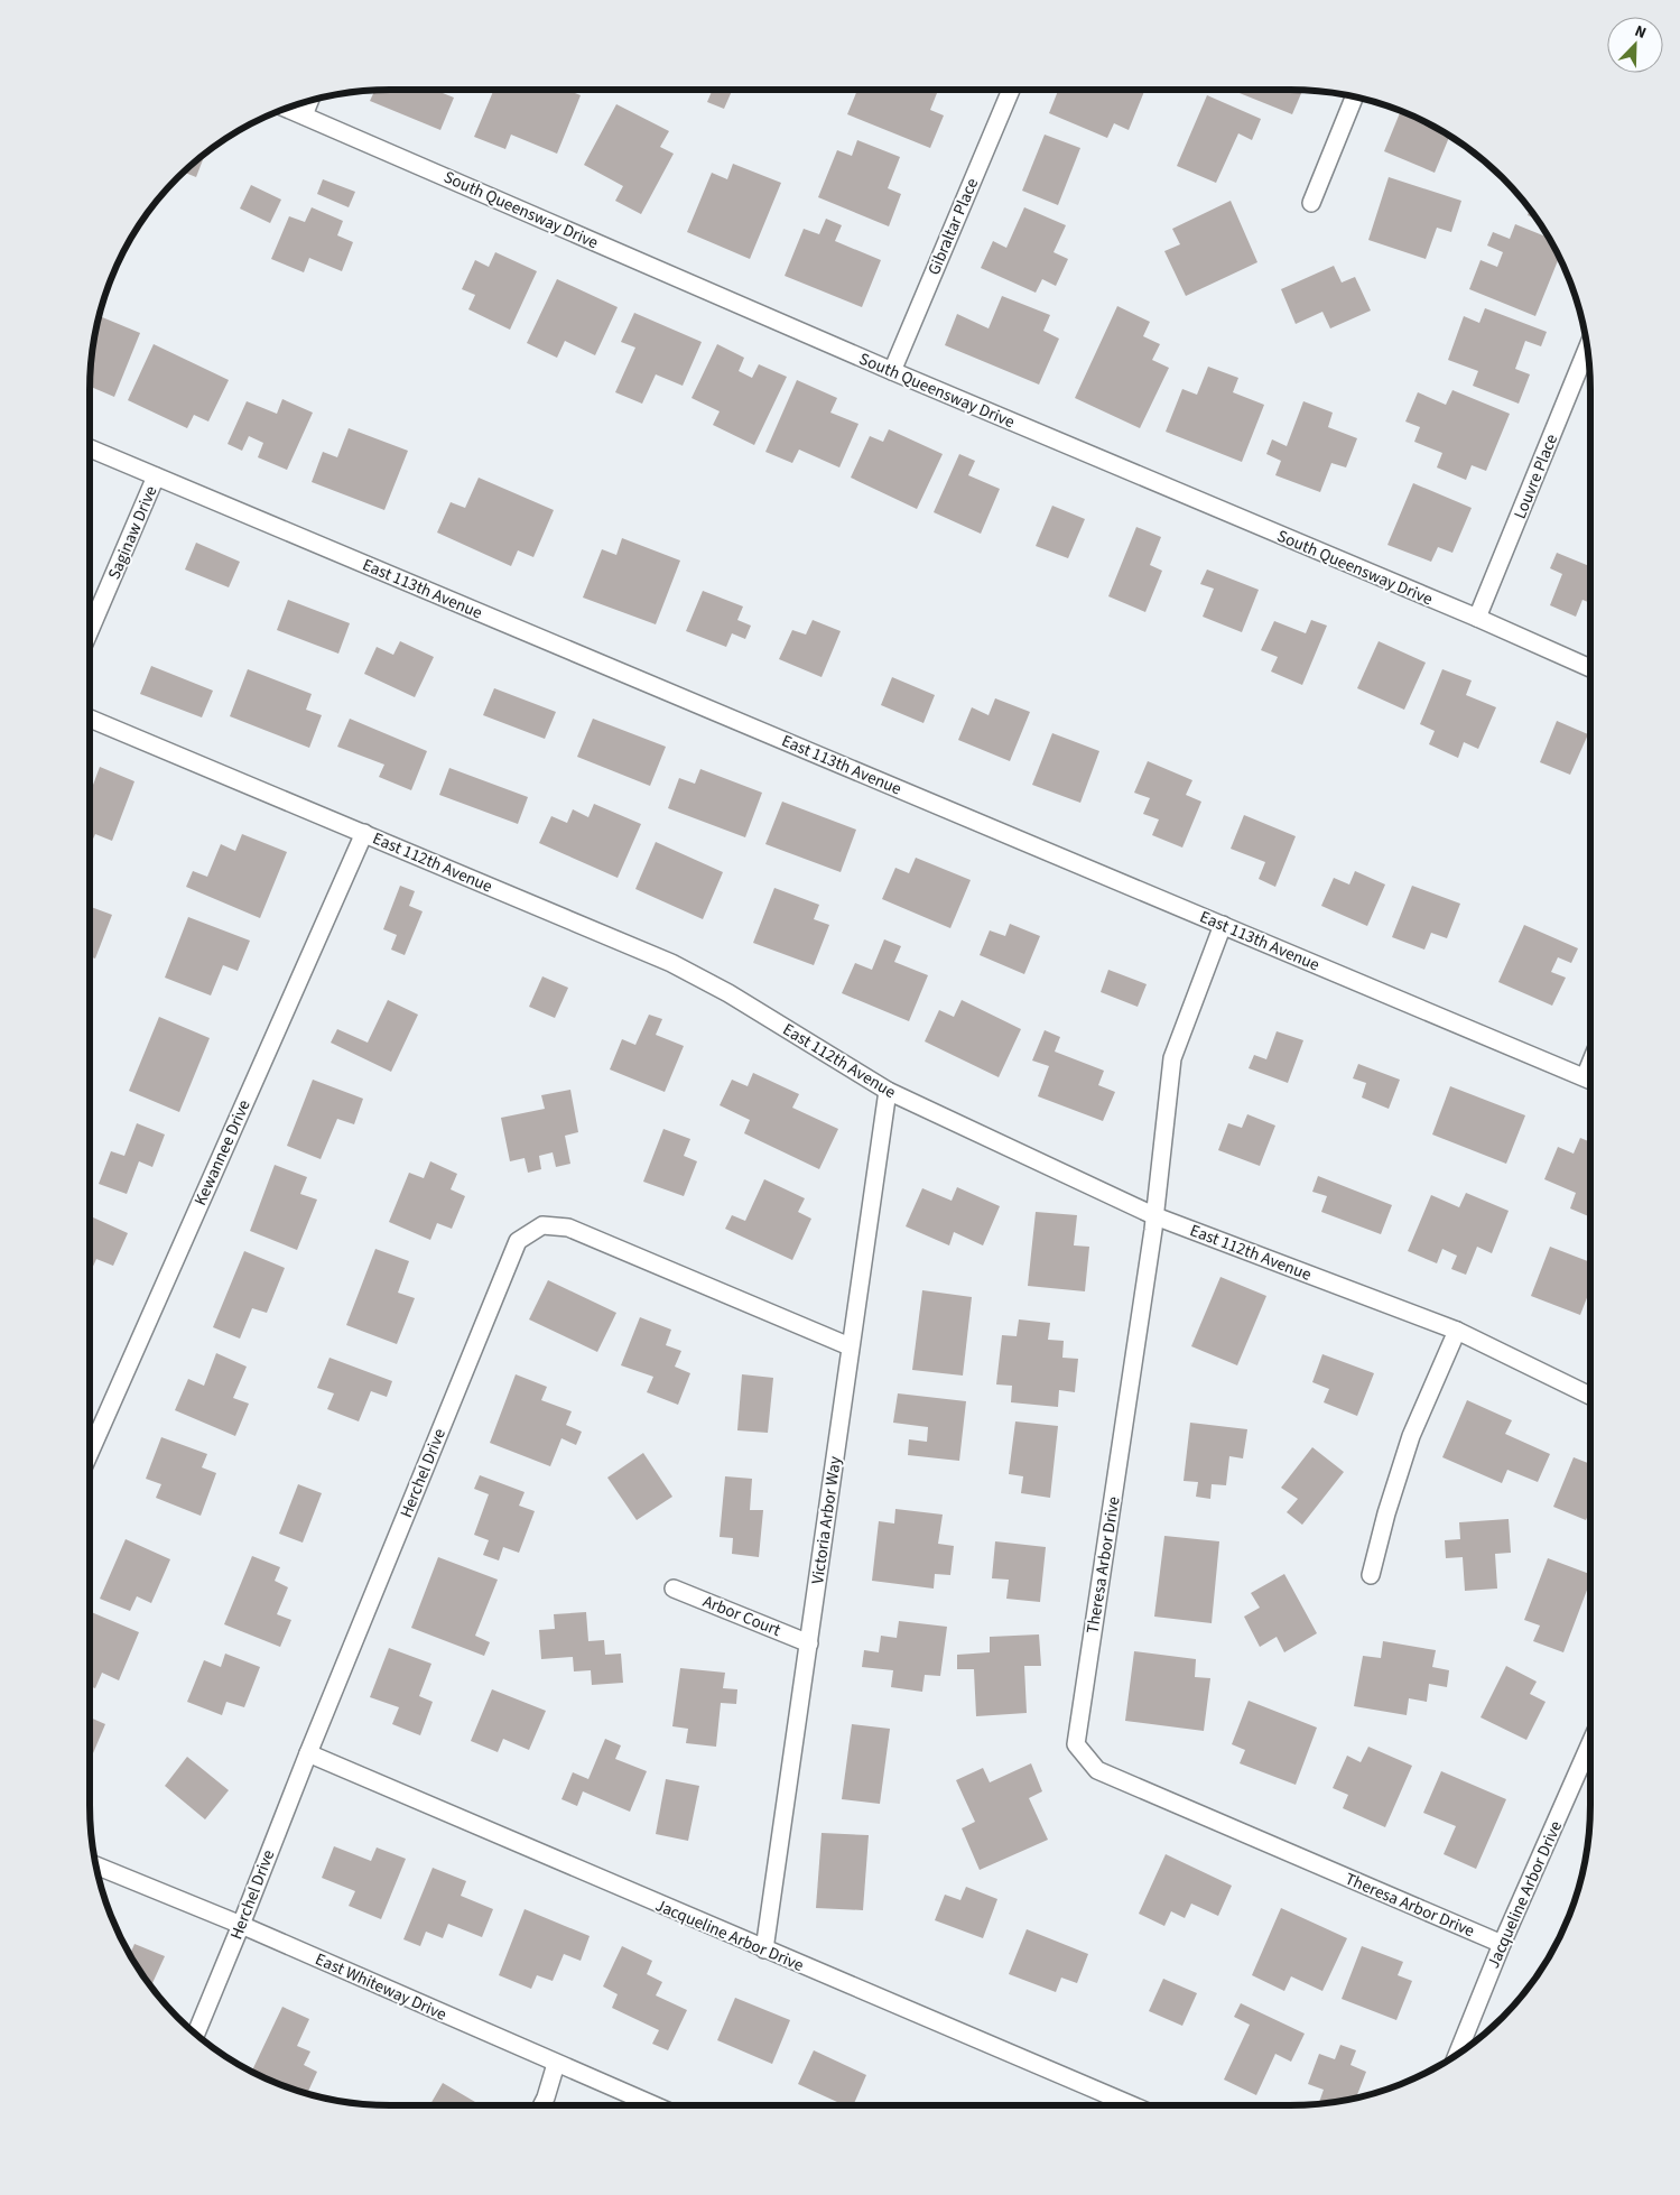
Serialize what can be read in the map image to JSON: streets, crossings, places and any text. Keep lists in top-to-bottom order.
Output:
{
  "streets": {
    "street": [
      "South Queensway Drive",
      "Gibraltar Place",
      "Louvre Place",
      "Saginaw Drive",
      "East 113th Avenue",
      "East 112th Avenue",
      "Kewannee Drive",
      "Herchel Drive",
      "Victoria Arbor Way",
      "Theresa Arbor Drive",
      "Arbor Court",
      "Jacqueline Arbor Drive",
      "East Whiteway Drive"
    ]
  },
  "crossings": [
    ["South Queensway Drive", "Gibraltar Place"],
    ["South Queensway Drive", "Louvre Place"],
    ["Saginaw Drive", "East 113th Avenue"],
    ["East 113th Avenue", "Theresa Arbor Drive"],
    ["East 112th Avenue", "Kewannee Drive"],
    ["East 112th Avenue", "Victoria Arbor Way"],
    ["East 112th Avenue", "Theresa Arbor Drive"],
    ["Herchel Drive", "Victoria Arbor Way"],
    ["Herchel Drive", "Jacqueline Arbor Drive"],
    ["Herchel Drive", "East Whiteway Drive"],
    ["Victoria Arbor Way", "Arbor Court"],
    ["Victoria Arbor Way", "Jacqueline Arbor Drive"],
    ["Theresa Arbor Drive", "Jacqueline Arbor Drive"]
  ],
  "north": "top right"
}
